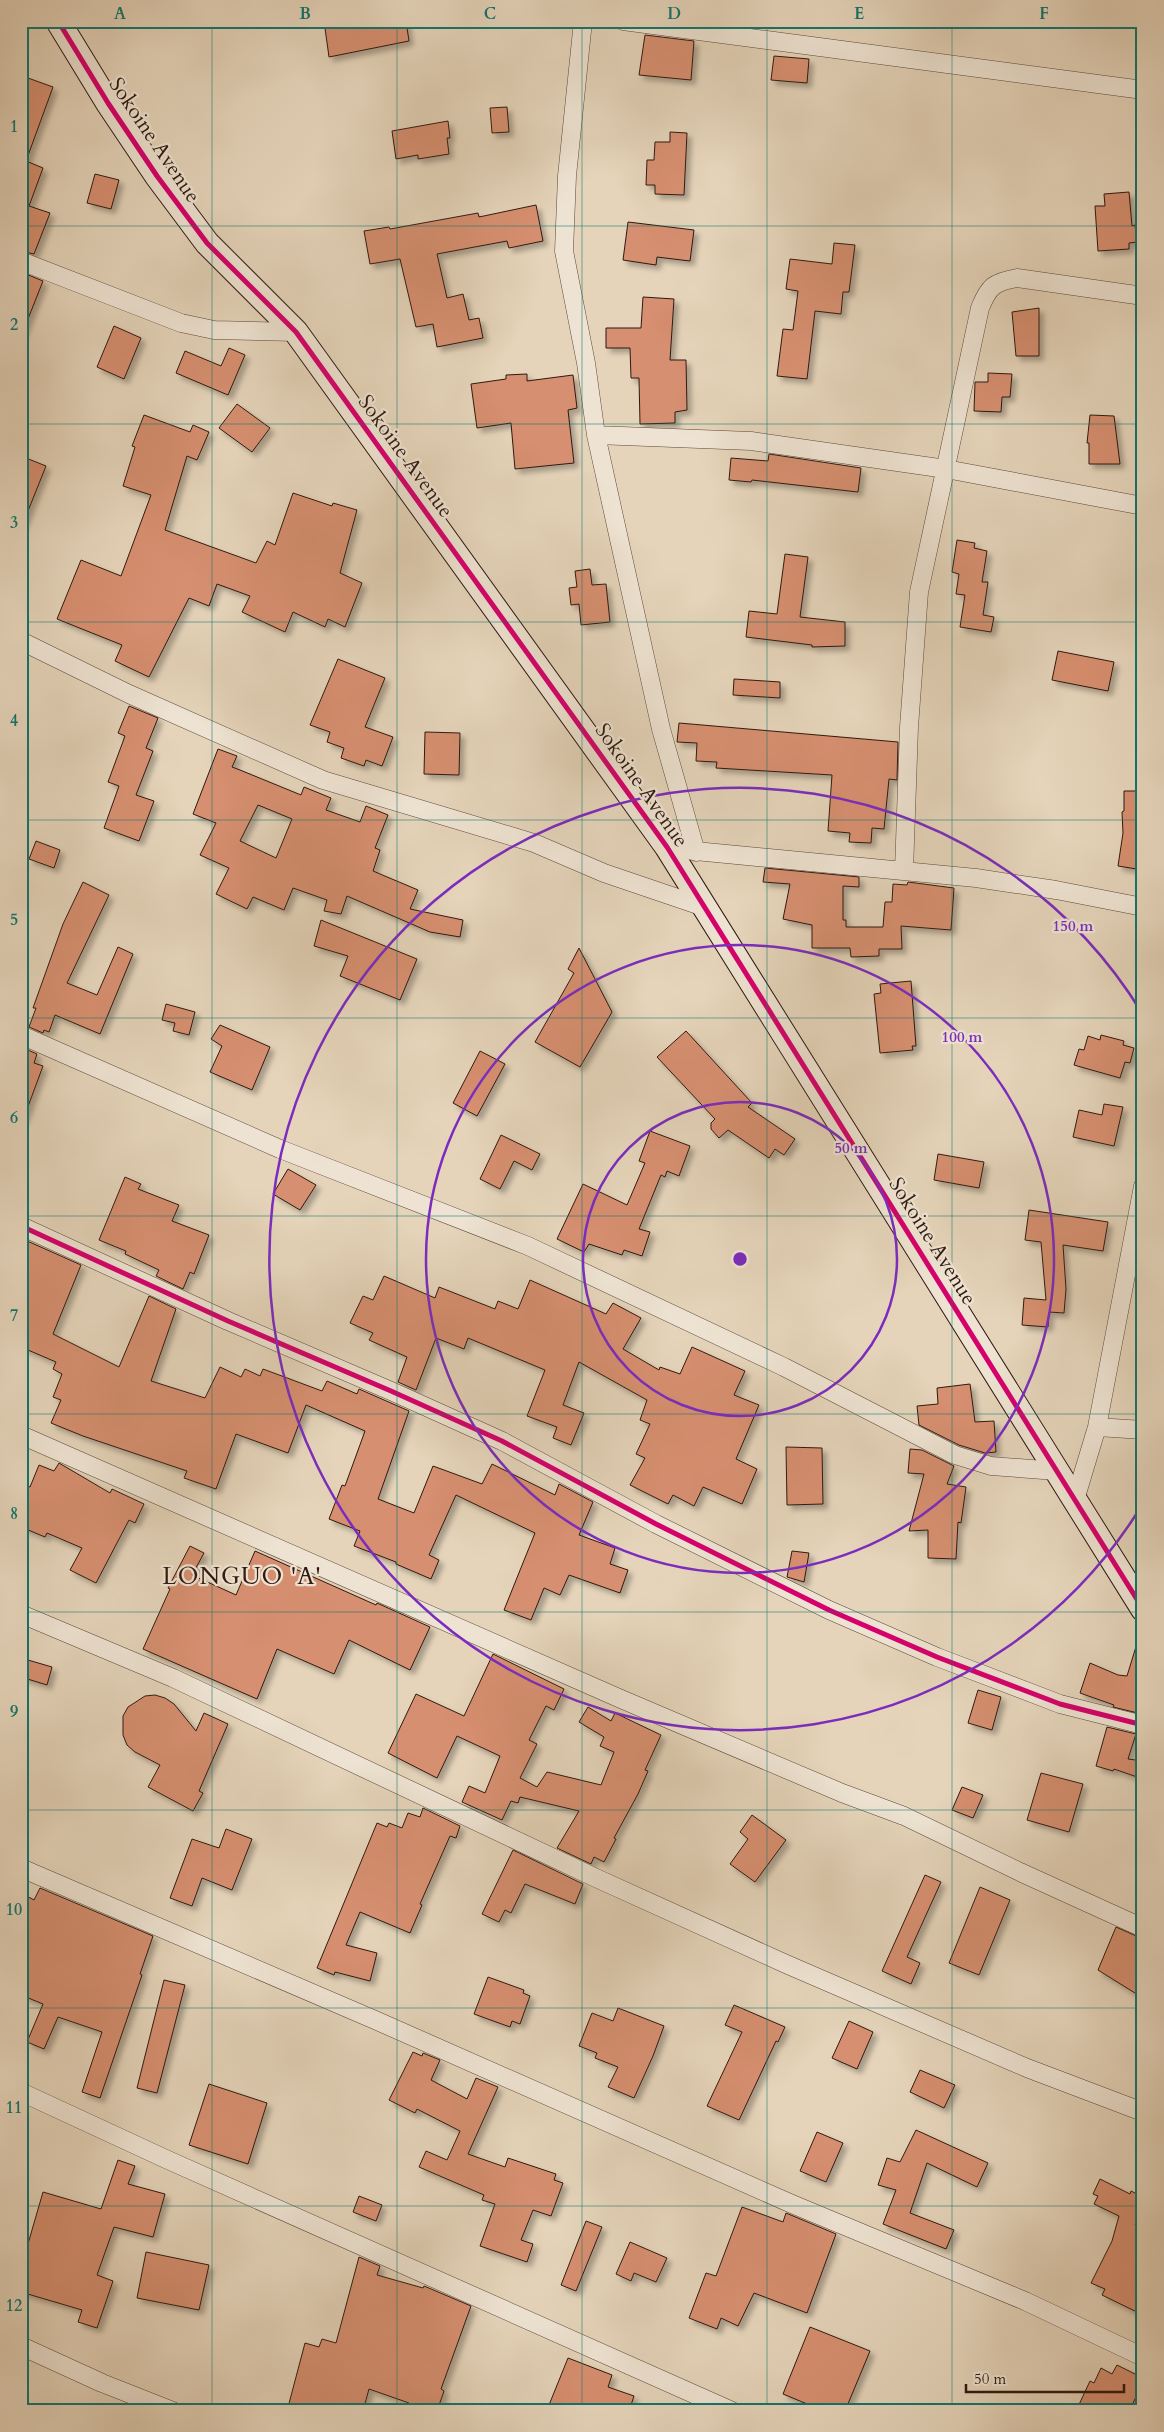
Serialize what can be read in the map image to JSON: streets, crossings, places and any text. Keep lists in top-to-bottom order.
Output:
{
  "streets": {
    "street": ["Sokoine Avenue"]
  },
  "districts": ["LONGUO 'A'"],
  "scale_bar": "50 m",
  "grid": {
    "columns": [
      "A",
      "B",
      "C",
      "D",
      "E",
      "F"
    ],
    "rows": [
      "1",
      "2",
      "3",
      "4",
      "5",
      "6",
      "7",
      "8",
      "9",
      "10",
      "11",
      "12"
    ]
  },
  "rings": ["150 m", "100 m", "50 m"]
}
